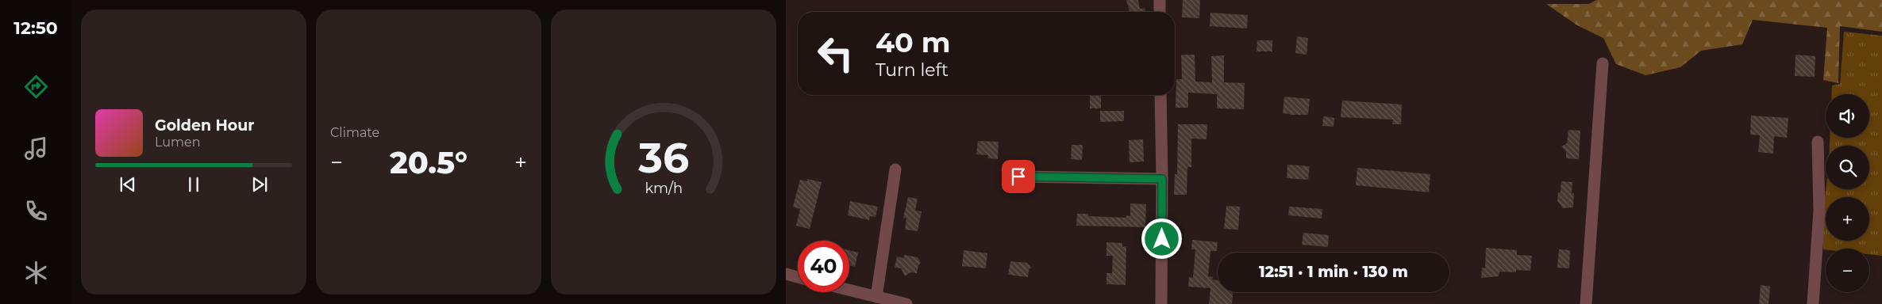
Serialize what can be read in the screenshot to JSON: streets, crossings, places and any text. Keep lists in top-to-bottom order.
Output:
{
  "page": {
    "tabs": "12:50",
    "tile": "Climate",
    "turn": ["40 m", "Turn left"],
    "map_buttons": ["+", "−"],
    "song": ["Golden Hour", "Lumen"],
    "heat": ["−", "20.5°", "+"],
    "limit": "40",
    "trip": "12:51 · 1 min · 130 m",
    "gauge": ["36", "km/h"]
  }
}
